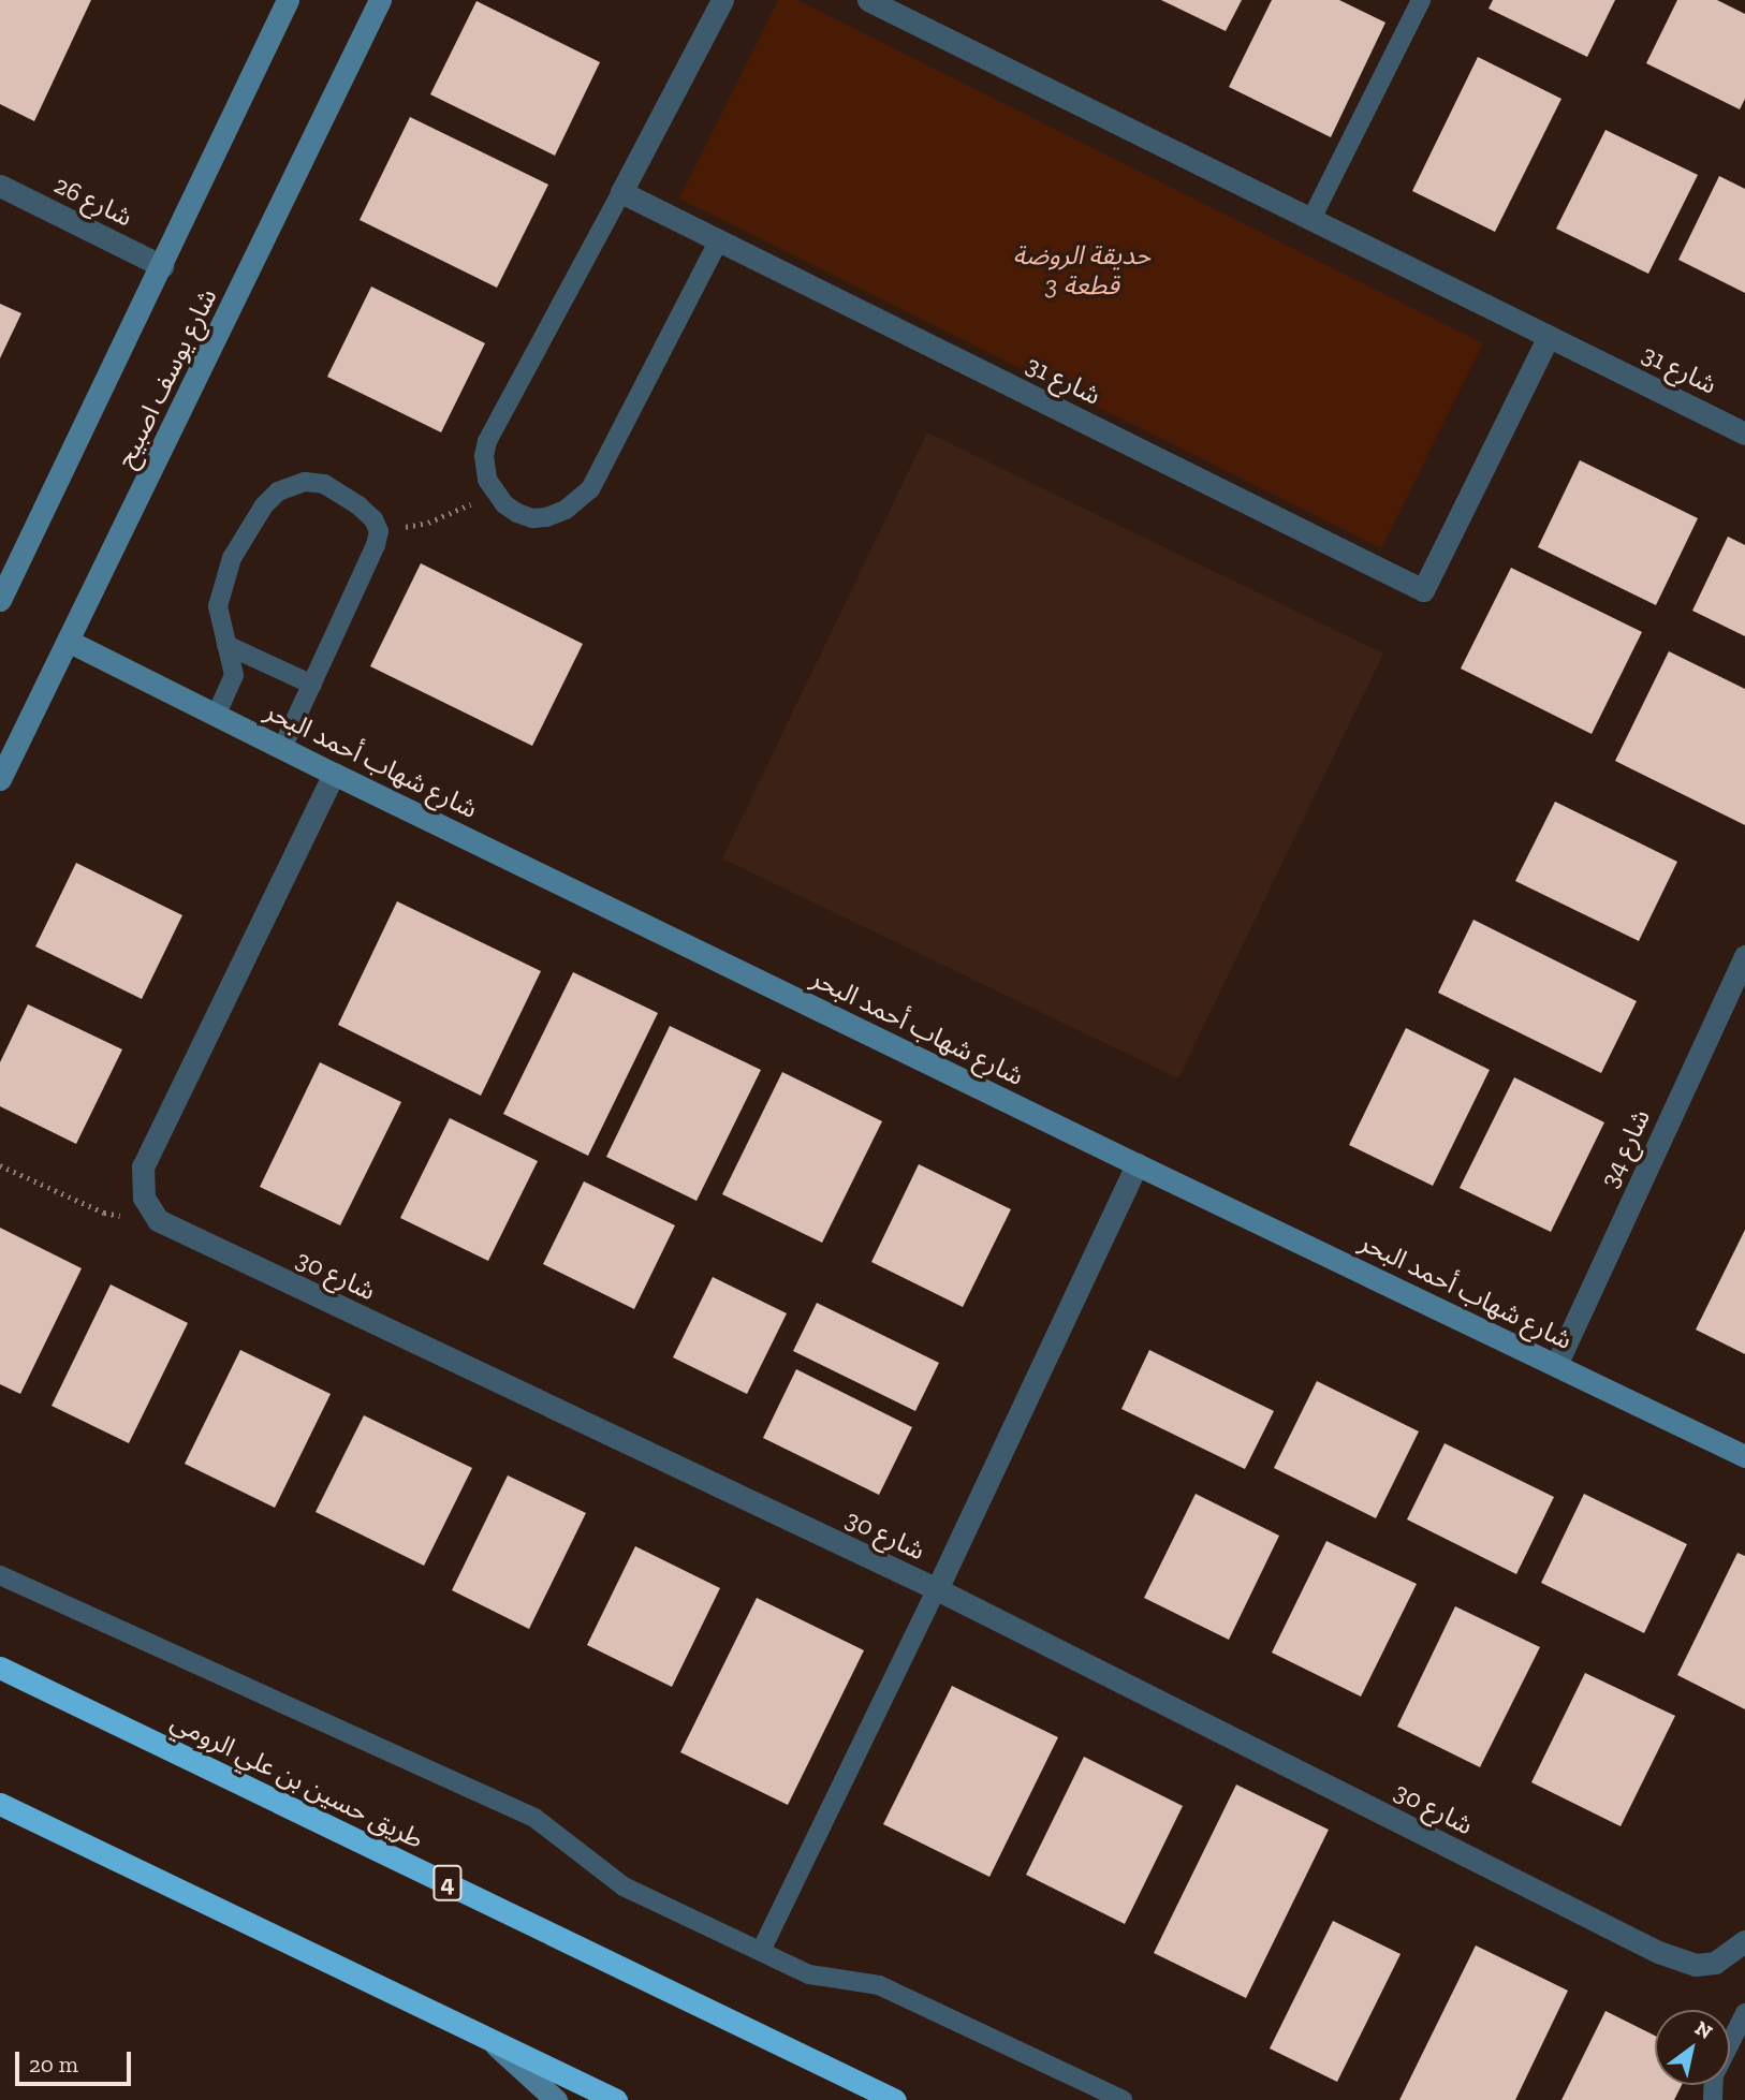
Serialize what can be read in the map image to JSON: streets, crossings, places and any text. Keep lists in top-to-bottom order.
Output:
{
  "streets": {
    "highway": ["طريق حسين بن علي الرومي", "4"],
    "street": [
      "شارع 26",
      "شارع 31",
      "شارع يوسف اصبيح",
      "شارع شهاب أحمد البحر",
      "شارع 34",
      "شارع 30"
    ]
  },
  "crossings": [
    ["شارع 26", "شارع يوسف اصبيح"],
    ["شارع يوسف اصبيح", "شارع شهاب أحمد البحر"],
    ["شارع شهاب أحمد البحر", "شارع 34"],
    ["شارع شهاب أحمد البحر", "شارع 30"]
  ],
  "parks": ["حديقة الروضة قطعة 3"],
  "scale_bar": "20 m",
  "north": "top right"
}
